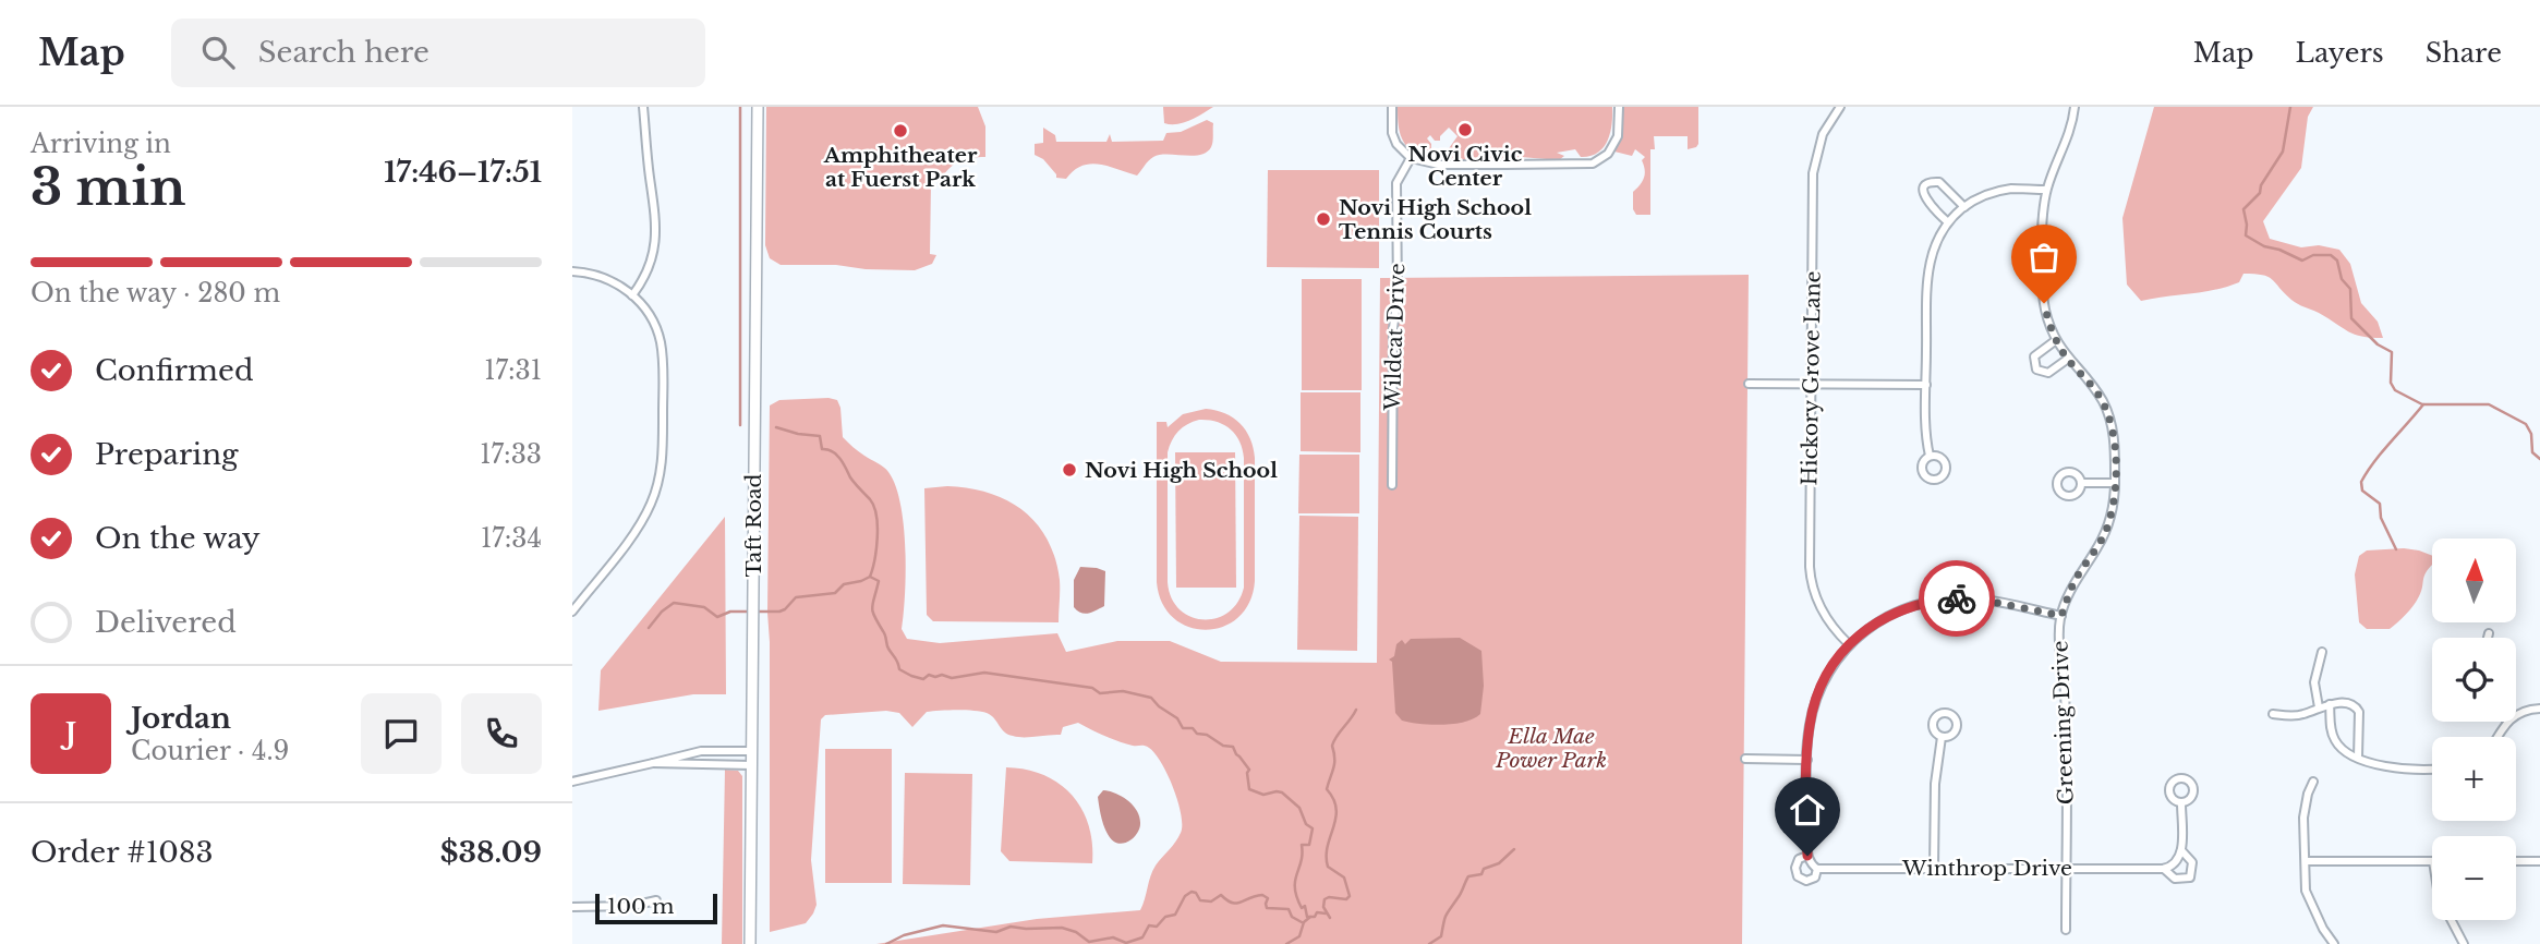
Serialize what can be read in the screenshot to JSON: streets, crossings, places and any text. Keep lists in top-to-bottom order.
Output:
{
  "streets": {
    "street": [
      "Wildcat Drive",
      "Hickory Grove Lane",
      "Taft Road",
      "Greening Drive",
      "Winthrop Drive"
    ]
  },
  "crossings": [
    ["Greening Drive", "Winthrop Drive"]
  ],
  "parks": ["Ella Mae Power Park"],
  "places": [
    "Novi Civic Center",
    "Amphitheater at Fuerst Park",
    "Novi High School Tennis Courts",
    "Novi High School"
  ],
  "scale_bar": "100 m",
  "north": "top",
  "page": {
    "header": "Map",
    "search": "Search here",
    "nav": ["Map", "Layers", "Share"],
    "heading": ["3 min", "Arriving in", "17:46–17:51"],
    "panel": [
      "Jordan",
      "Courier · 4.9",
      "Order #1083",
      "$38.09"
    ],
    "bar": "On the way · 280 m",
    "list": [
      ["Confirmed", "17:31"],
      ["Preparing", "17:33"],
      ["On the way", "17:34"],
      "Delivered"
    ],
    "map_buttons": ["+", "−"],
    "round": "J",
    "scale": "100 m"
  }
}
